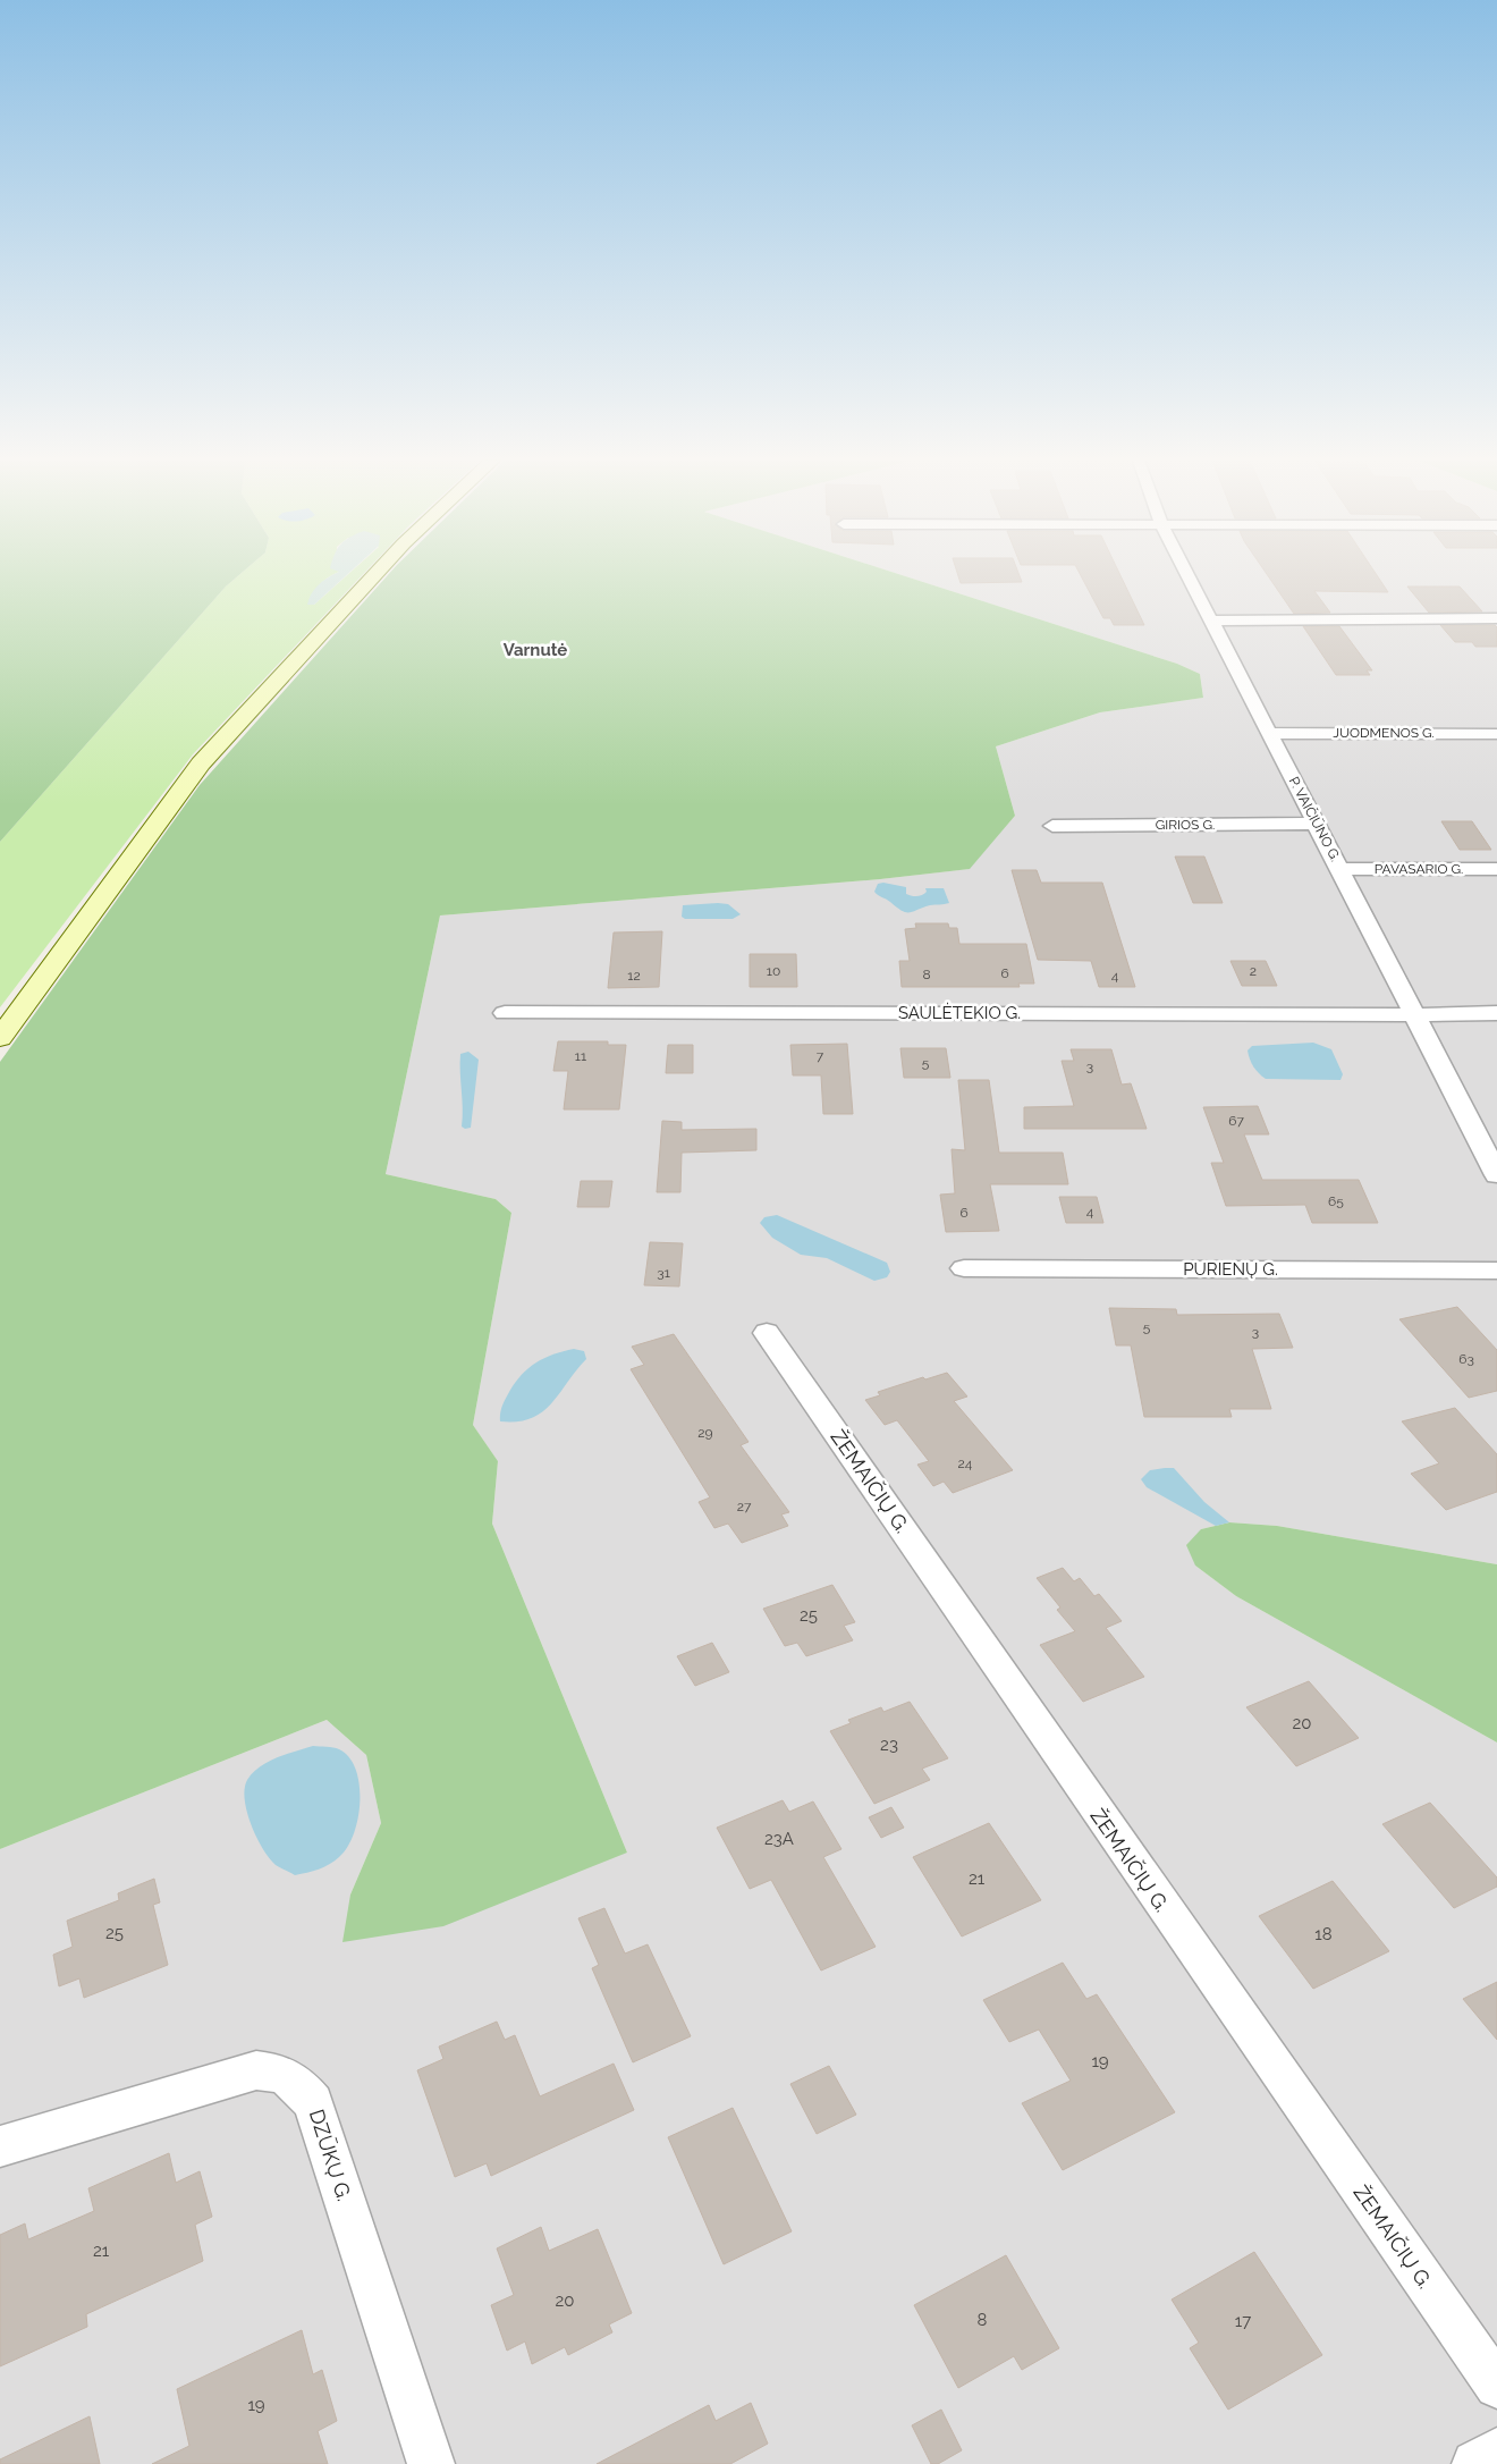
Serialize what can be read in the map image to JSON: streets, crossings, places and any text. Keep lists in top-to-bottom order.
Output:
{
  "streets": {
    "street": [
      "JUODMENOS G.",
      "P. VAIČIŪNO G.",
      "GIRIOS G.",
      "PAVASARIO G.",
      "SAULĖTEKIO G.",
      "PURIENŲ G.",
      "ŽEMAIČIŲ G.",
      "DZŪKŲ G."
    ]
  },
  "crossings": [
    ["JUODMENOS G.", "P. VAIČIŪNO G."],
    ["P. VAIČIŪNO G.", "GIRIOS G."],
    ["P. VAIČIŪNO G.", "PAVASARIO G."],
    ["P. VAIČIŪNO G.", "SAULĖTEKIO G."]
  ],
  "districts": ["Varnutė"],
  "house_numbers": [
    "10",
    "2",
    "6",
    "8",
    "12",
    "4",
    "11",
    "7",
    "5",
    "3",
    "67",
    "65",
    "4",
    "6",
    "31",
    "5",
    "3",
    "63",
    "29",
    "24",
    "27",
    "25",
    "20",
    "23",
    "23A",
    "21",
    "25",
    "18",
    "19",
    "21",
    "20",
    "8",
    "17",
    "19"
  ]
}
